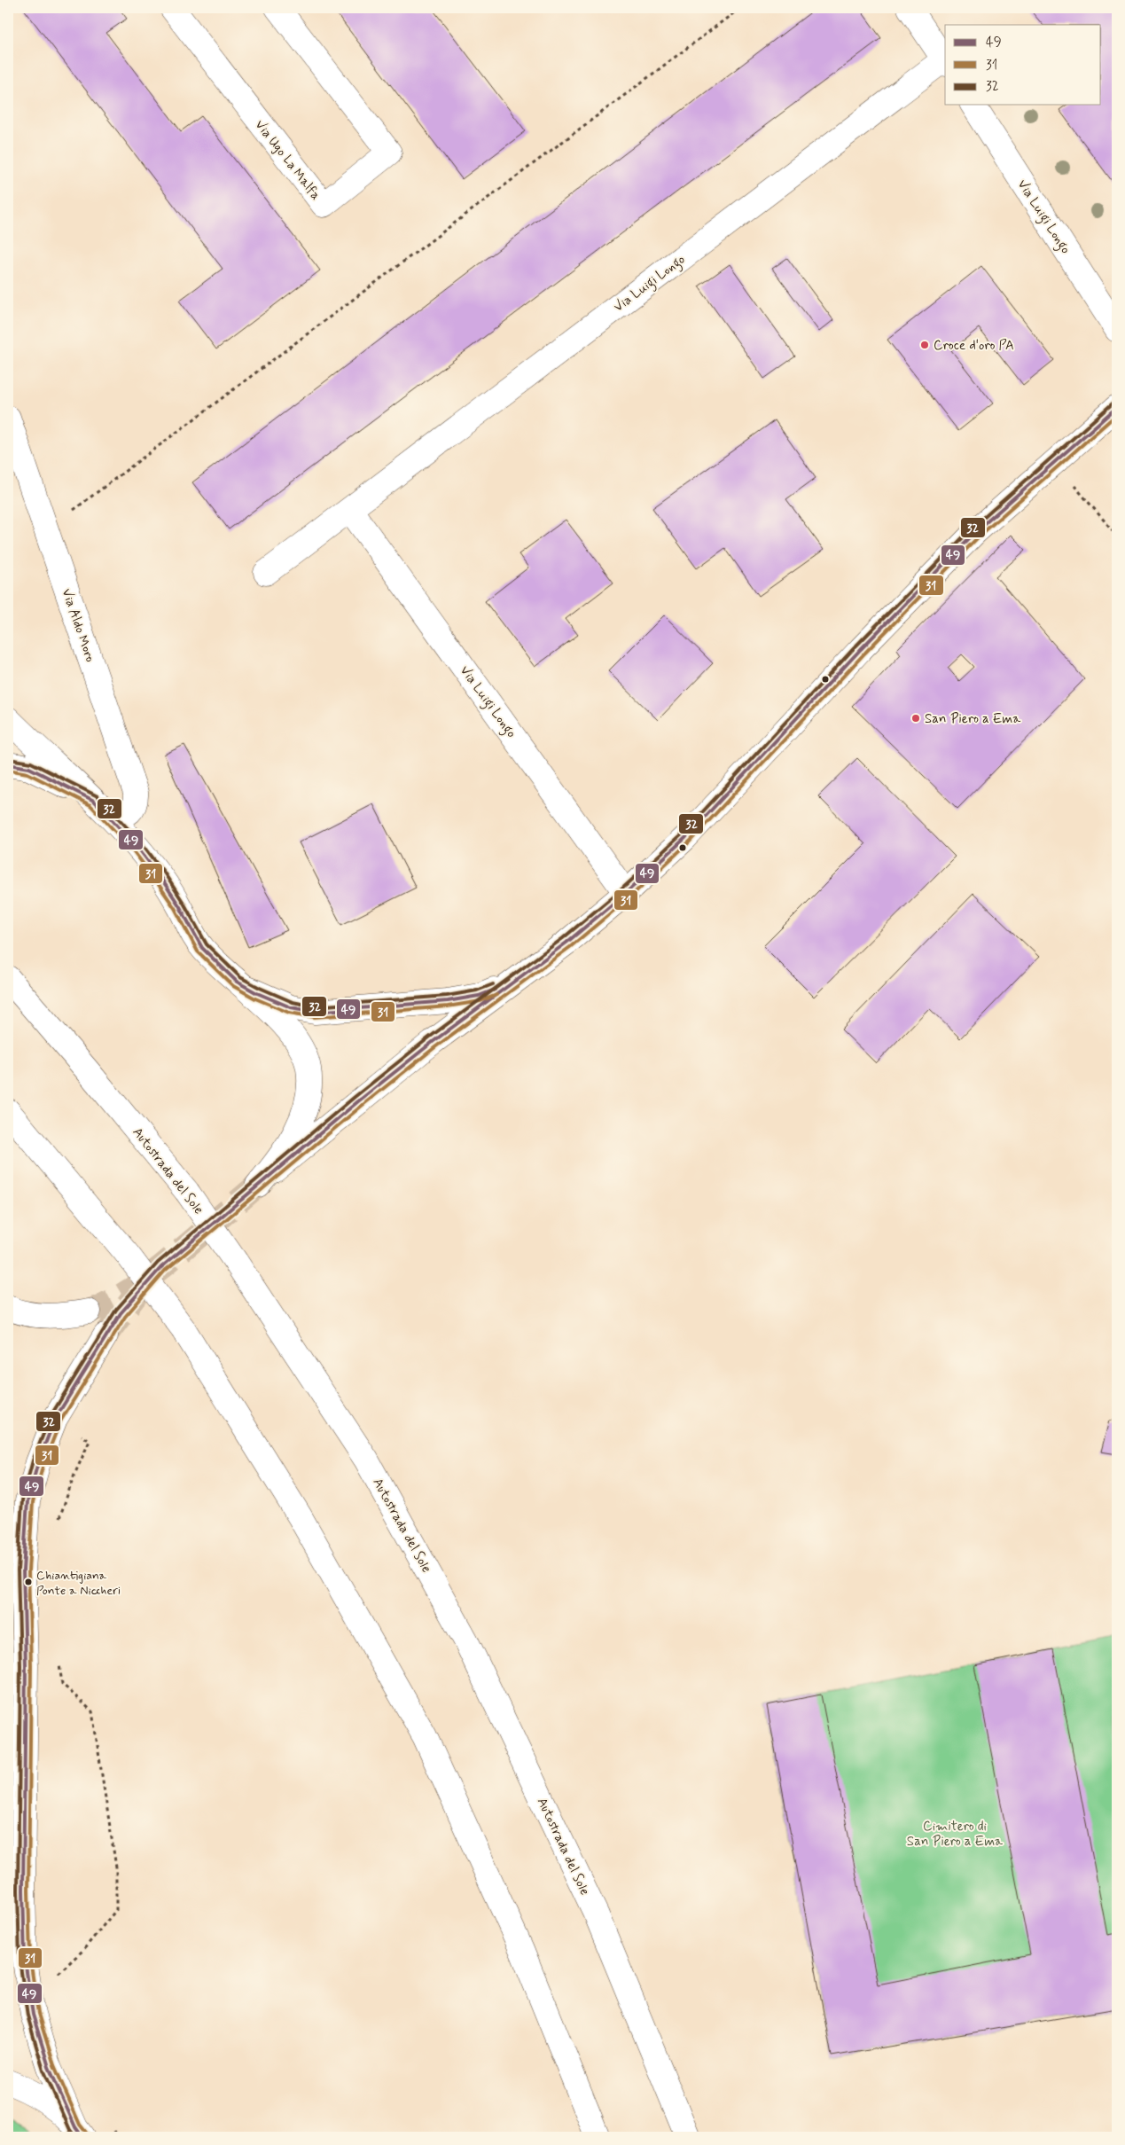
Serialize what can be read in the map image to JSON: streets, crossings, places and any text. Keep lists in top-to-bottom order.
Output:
{
  "streets": {
    "main road": [
      "Via Ugo La Malfa",
      "Via Luigi Longo",
      "Via Aldo Moro",
      "Autostrada del Sole"
    ]
  },
  "parks": ["Cimitero di San Piero a Ema"],
  "places": ["Croce d'oro PA", "San Piero a Ema", "Chiantigiana Ponte a Niccheri"],
  "lines": ["transit line 32", "transit line 49", "transit line 31"],
  "legend": ["49", "31", "32"]
}
